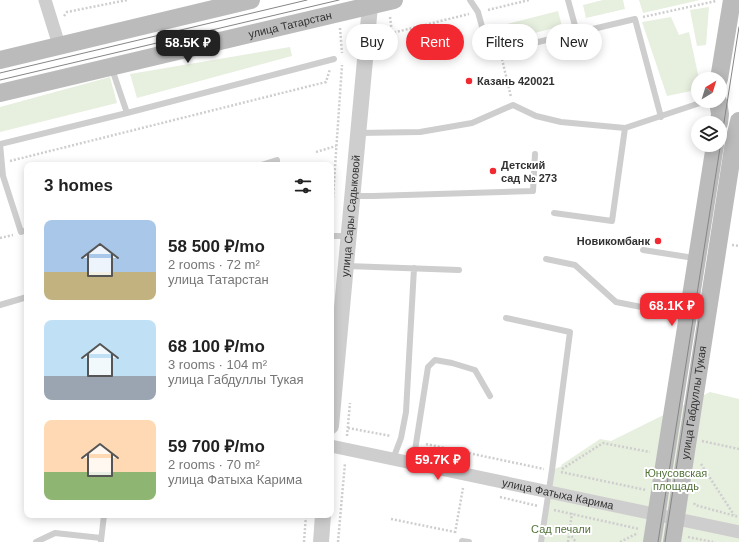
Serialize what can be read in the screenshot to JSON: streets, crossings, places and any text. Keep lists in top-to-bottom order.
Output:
{
  "streets": {
    "main road": ["улица Татарстан", "улица Габдуллы Тукая"],
    "street": ["улица Сары Садыковой", "улица Фатыха Карима"]
  },
  "crossings": [
    ["улица Татарстан", "улица Сары Садыковой"],
    ["улица Габдуллы Тукая", "улица Фатыха Карима"]
  ],
  "parks": ["Юнусовская площадь", "Сад печали"],
  "places": ["Казань 420021", "Детский сад № 273", "Новикомбанк"],
  "north": "top right",
  "page": {
    "chip": [
      "Buy",
      "Rent",
      "Filters",
      "New"
    ],
    "price": ["58.5K ₽", "68.1K ₽", "59.7K ₽"],
    "heading": "3 homes",
    "list": [
      {
        "name": "58 500 ₽/mo",
        "note": "2 rooms · 72 m² · улица Татарстан"
      },
      {
        "name": "68 100 ₽/mo",
        "note": "3 rooms · 104 m² · улица Габдуллы Тукая"
      },
      {
        "name": "59 700 ₽/mo",
        "note": "2 rooms · 70 m² · улица Фатыха Карима"
      }
    ]
  }
}
